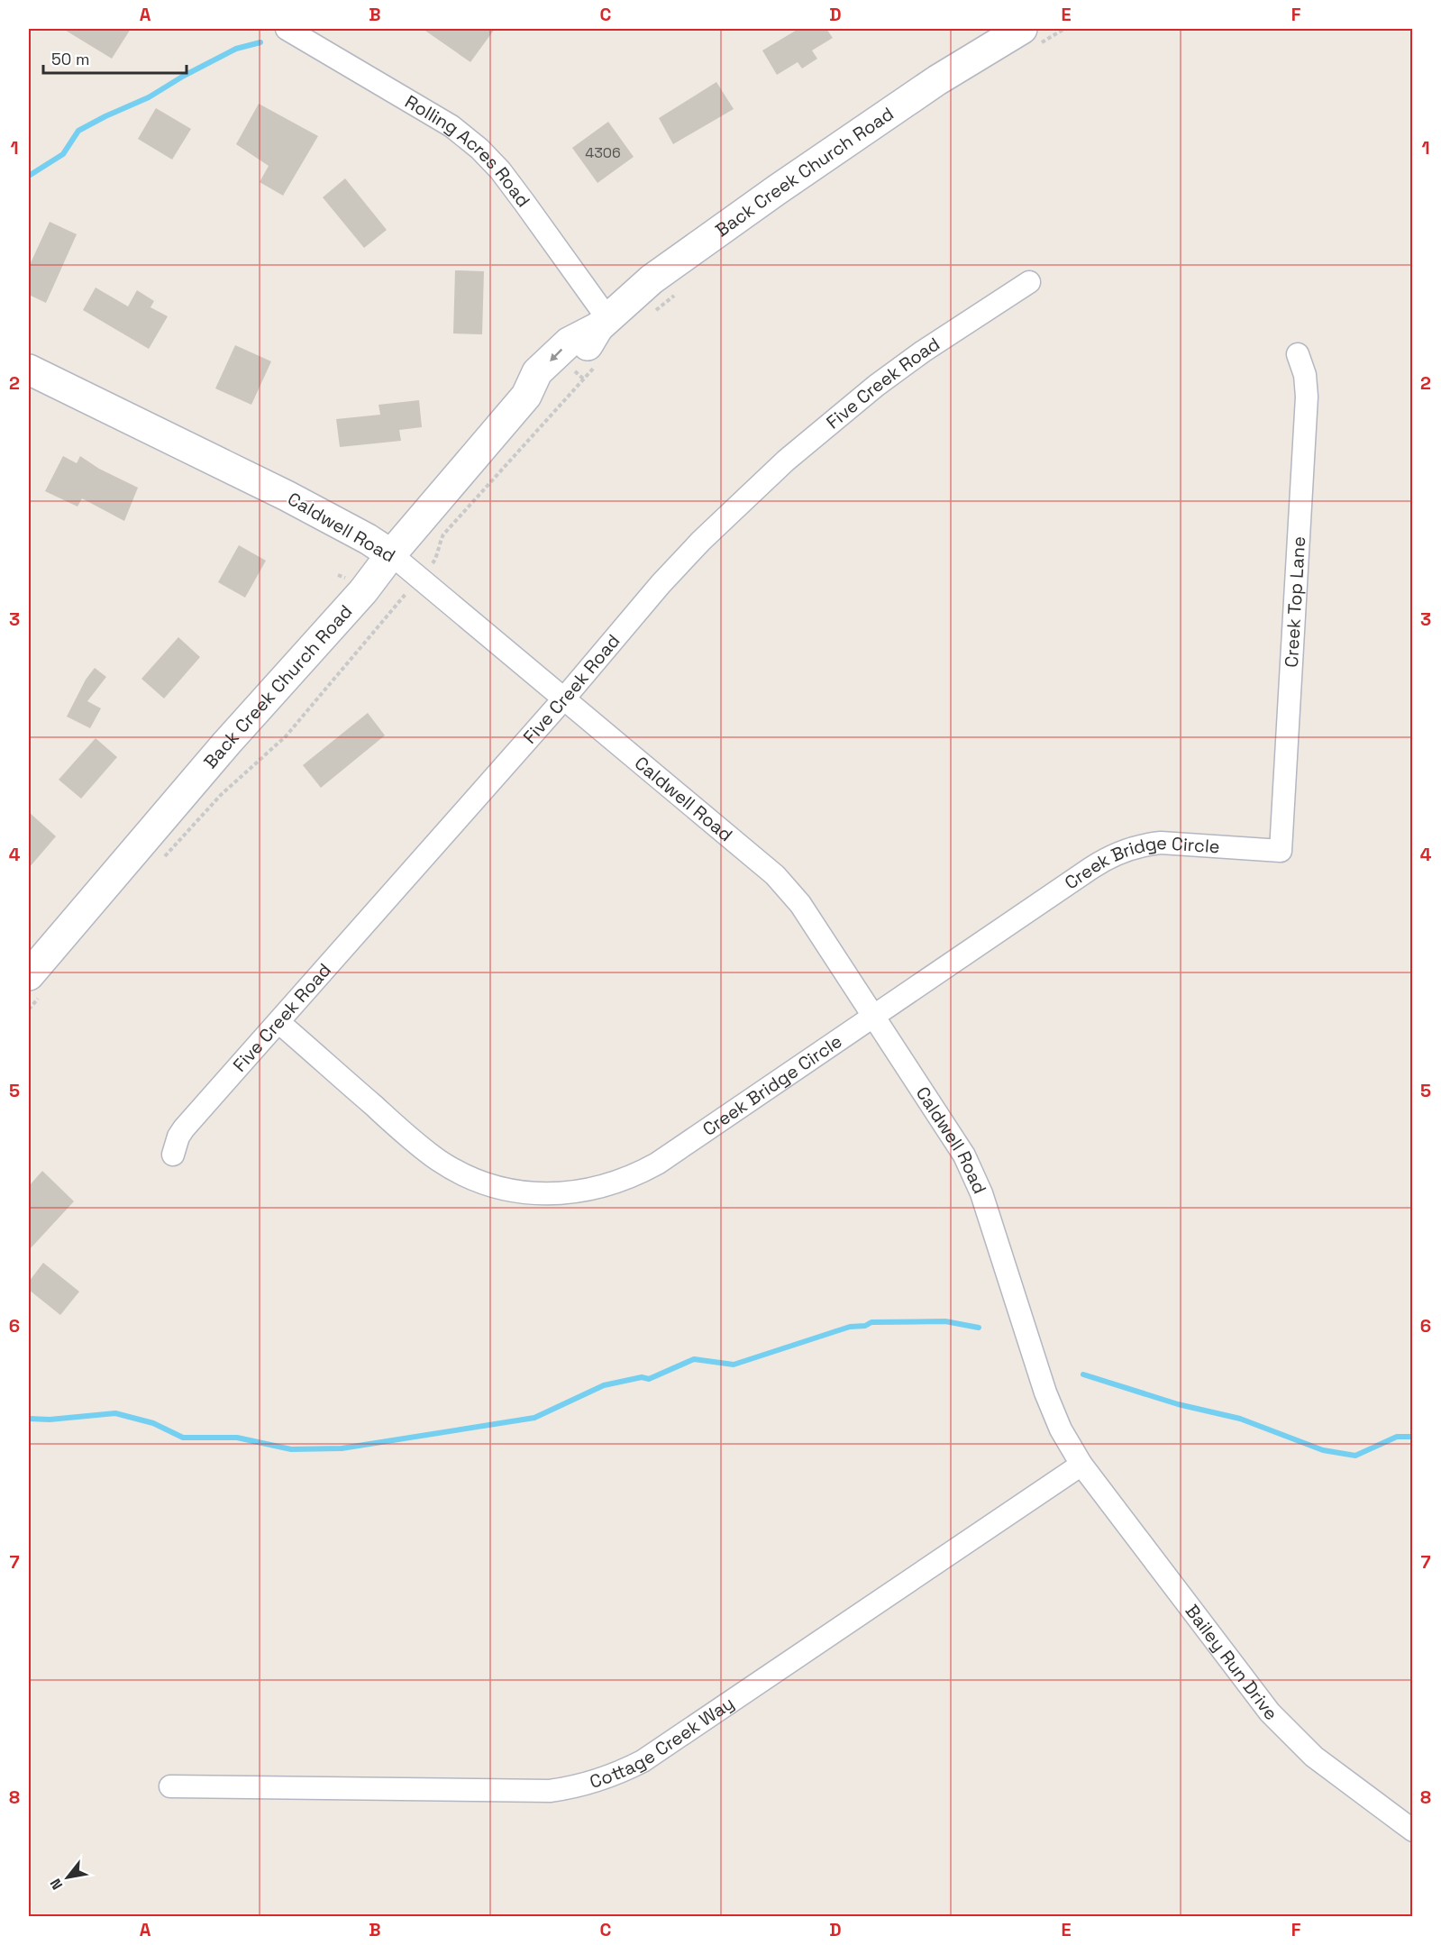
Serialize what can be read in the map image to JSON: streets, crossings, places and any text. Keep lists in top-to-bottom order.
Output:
{
  "streets": {
    "street": [
      "Rolling Acres Road",
      "Back Creek Church Road",
      "Five Creek Road",
      "Caldwell Road",
      "Creek Top Lane",
      "Creek Bridge Circle",
      "Bailey Run Drive",
      "Cottage Creek Way"
    ]
  },
  "crossings": [
    ["Rolling Acres Road", "Back Creek Church Road"],
    ["Back Creek Church Road", "Caldwell Road"],
    ["Five Creek Road", "Caldwell Road"],
    ["Five Creek Road", "Creek Bridge Circle"],
    ["Caldwell Road", "Creek Bridge Circle"],
    ["Caldwell Road", "Bailey Run Drive"],
    ["Caldwell Road", "Cottage Creek Way"],
    ["Creek Top Lane", "Creek Bridge Circle"],
    ["Bailey Run Drive", "Cottage Creek Way"]
  ],
  "house_numbers": ["4306"],
  "scale_bar": "50 m",
  "north": "bottom left",
  "grid": {
    "columns": [
      "A",
      "B",
      "C",
      "D",
      "E",
      "F"
    ],
    "rows": [
      "1",
      "2",
      "3",
      "4",
      "5",
      "6",
      "7",
      "8"
    ]
  }
}
